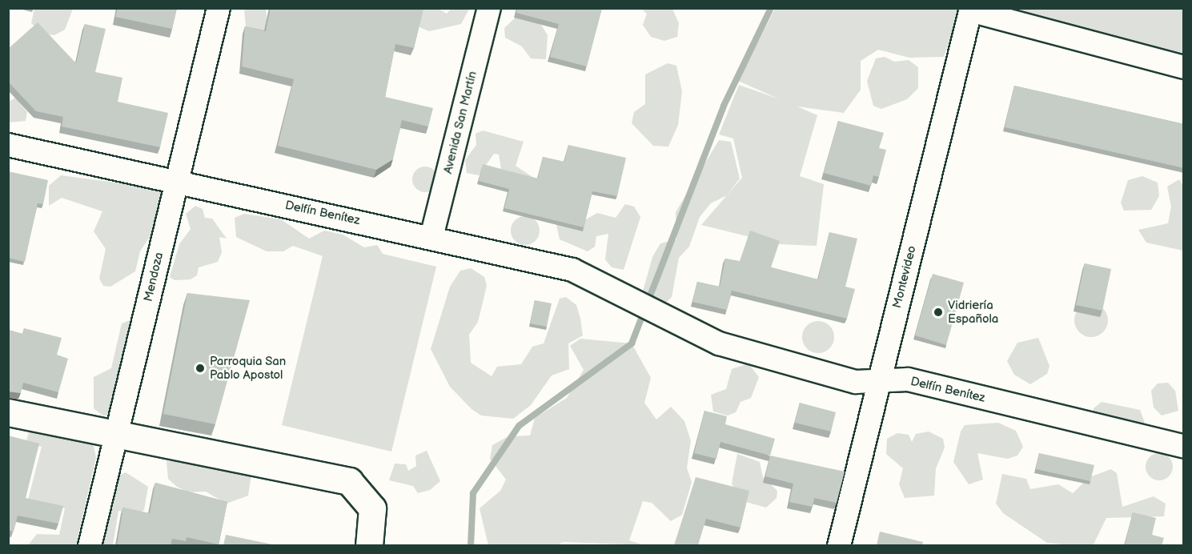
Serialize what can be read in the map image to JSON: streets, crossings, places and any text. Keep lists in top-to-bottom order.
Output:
{
  "streets": {
    "street": [
      "Avenida San Martín",
      "Delfín Benítez",
      "Mendoza",
      "Montevideo"
    ]
  },
  "crossings": [
    ["Avenida San Martín", "Delfín Benítez"],
    ["Delfín Benítez", "Mendoza"],
    ["Delfín Benítez", "Montevideo"]
  ],
  "places": ["Vidriería Española", "Parroquia San Pablo Apostol"]
}
